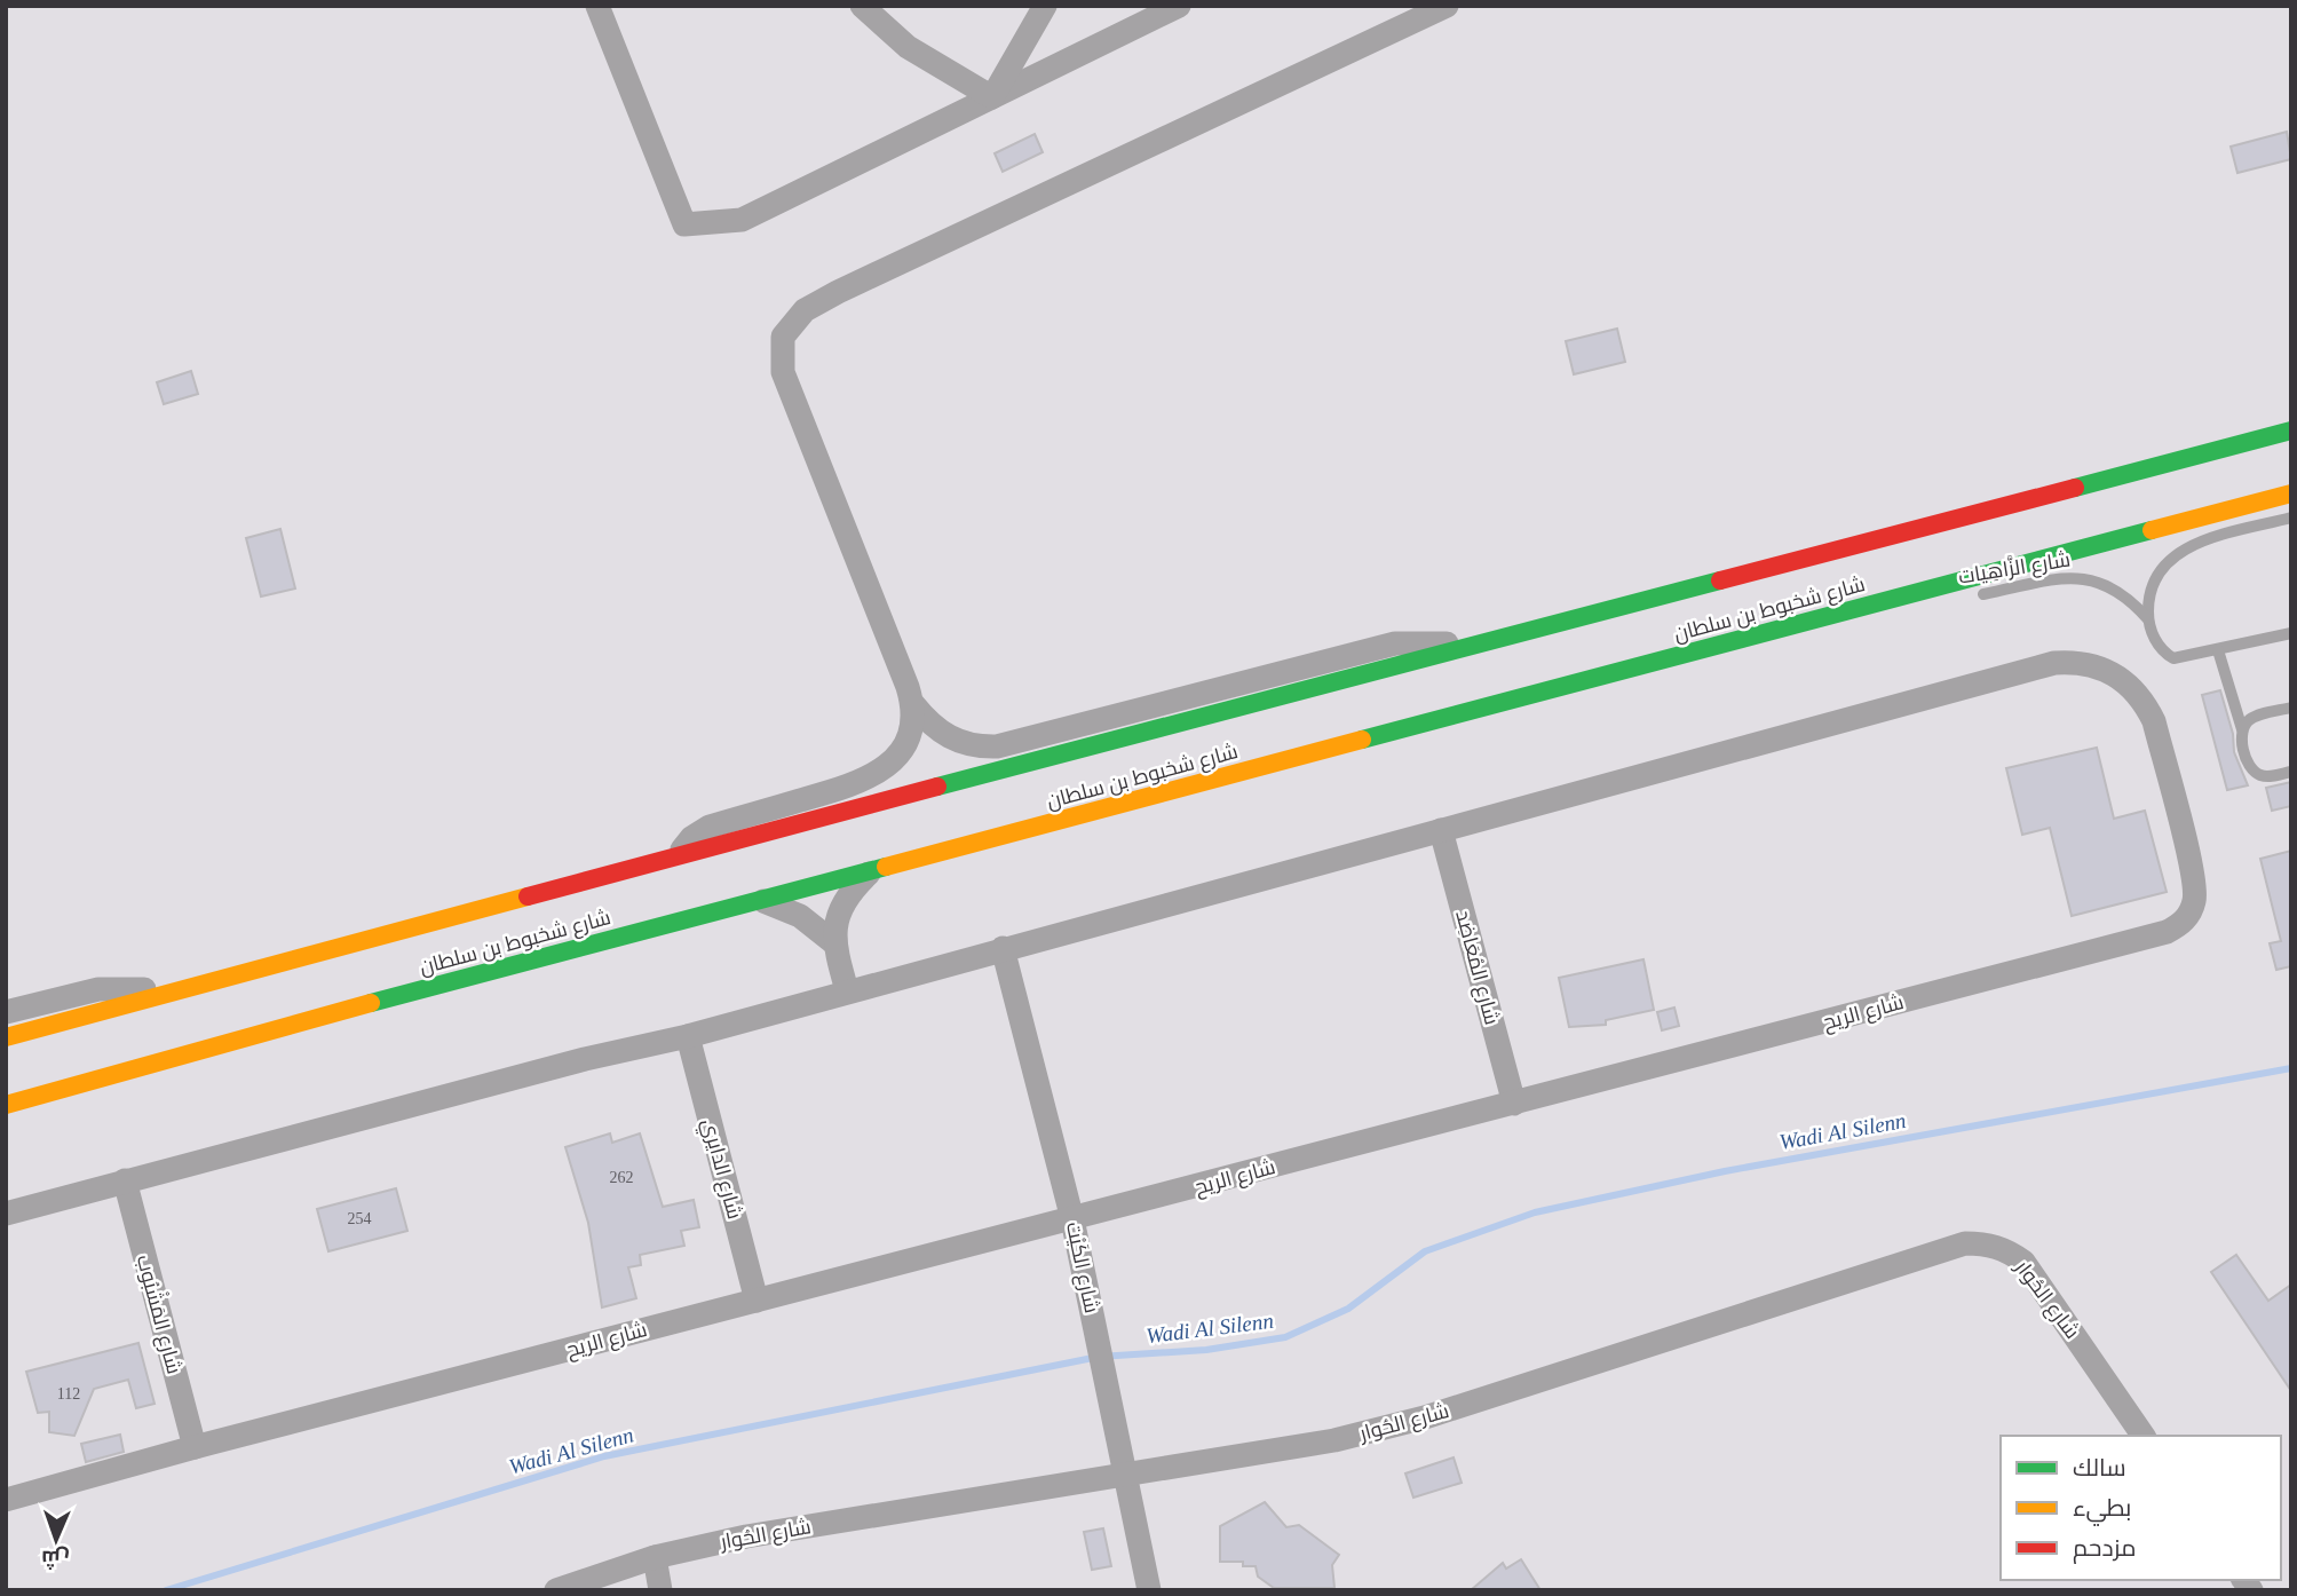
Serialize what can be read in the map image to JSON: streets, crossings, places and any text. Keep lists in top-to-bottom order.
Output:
{
  "streets": {
    "main road": ["شارع شخبوط بن سلطان"],
    "street": [
      "شارع المُعَاضِد",
      "شارع الريح",
      "شارع الدايري",
      "شارع الكَيْت",
      "شارع الحُوار",
      "شارع المَشْبُوب"
    ],
    "lane": ["شارع الزَّاهِيات"]
  },
  "crossings": [
    ["شارع الزَّاهِيات", "شارع شخبوط بن سلطان"],
    ["شارع المُعَاضِد", "شارع الريح"],
    ["شارع الريح", "شارع الدايري"],
    ["شارع الريح", "شارع الكَيْت"],
    ["شارع الريح", "شارع المَشْبُوب"],
    ["شارع الكَيْت", "شارع الحُوار"]
  ],
  "water": ["Wadi Al Silenn"],
  "house_numbers": ["262", "254", "112"],
  "legend": ["سالك", "بطيء", "مزدحم"],
  "north": "bottom"
}
